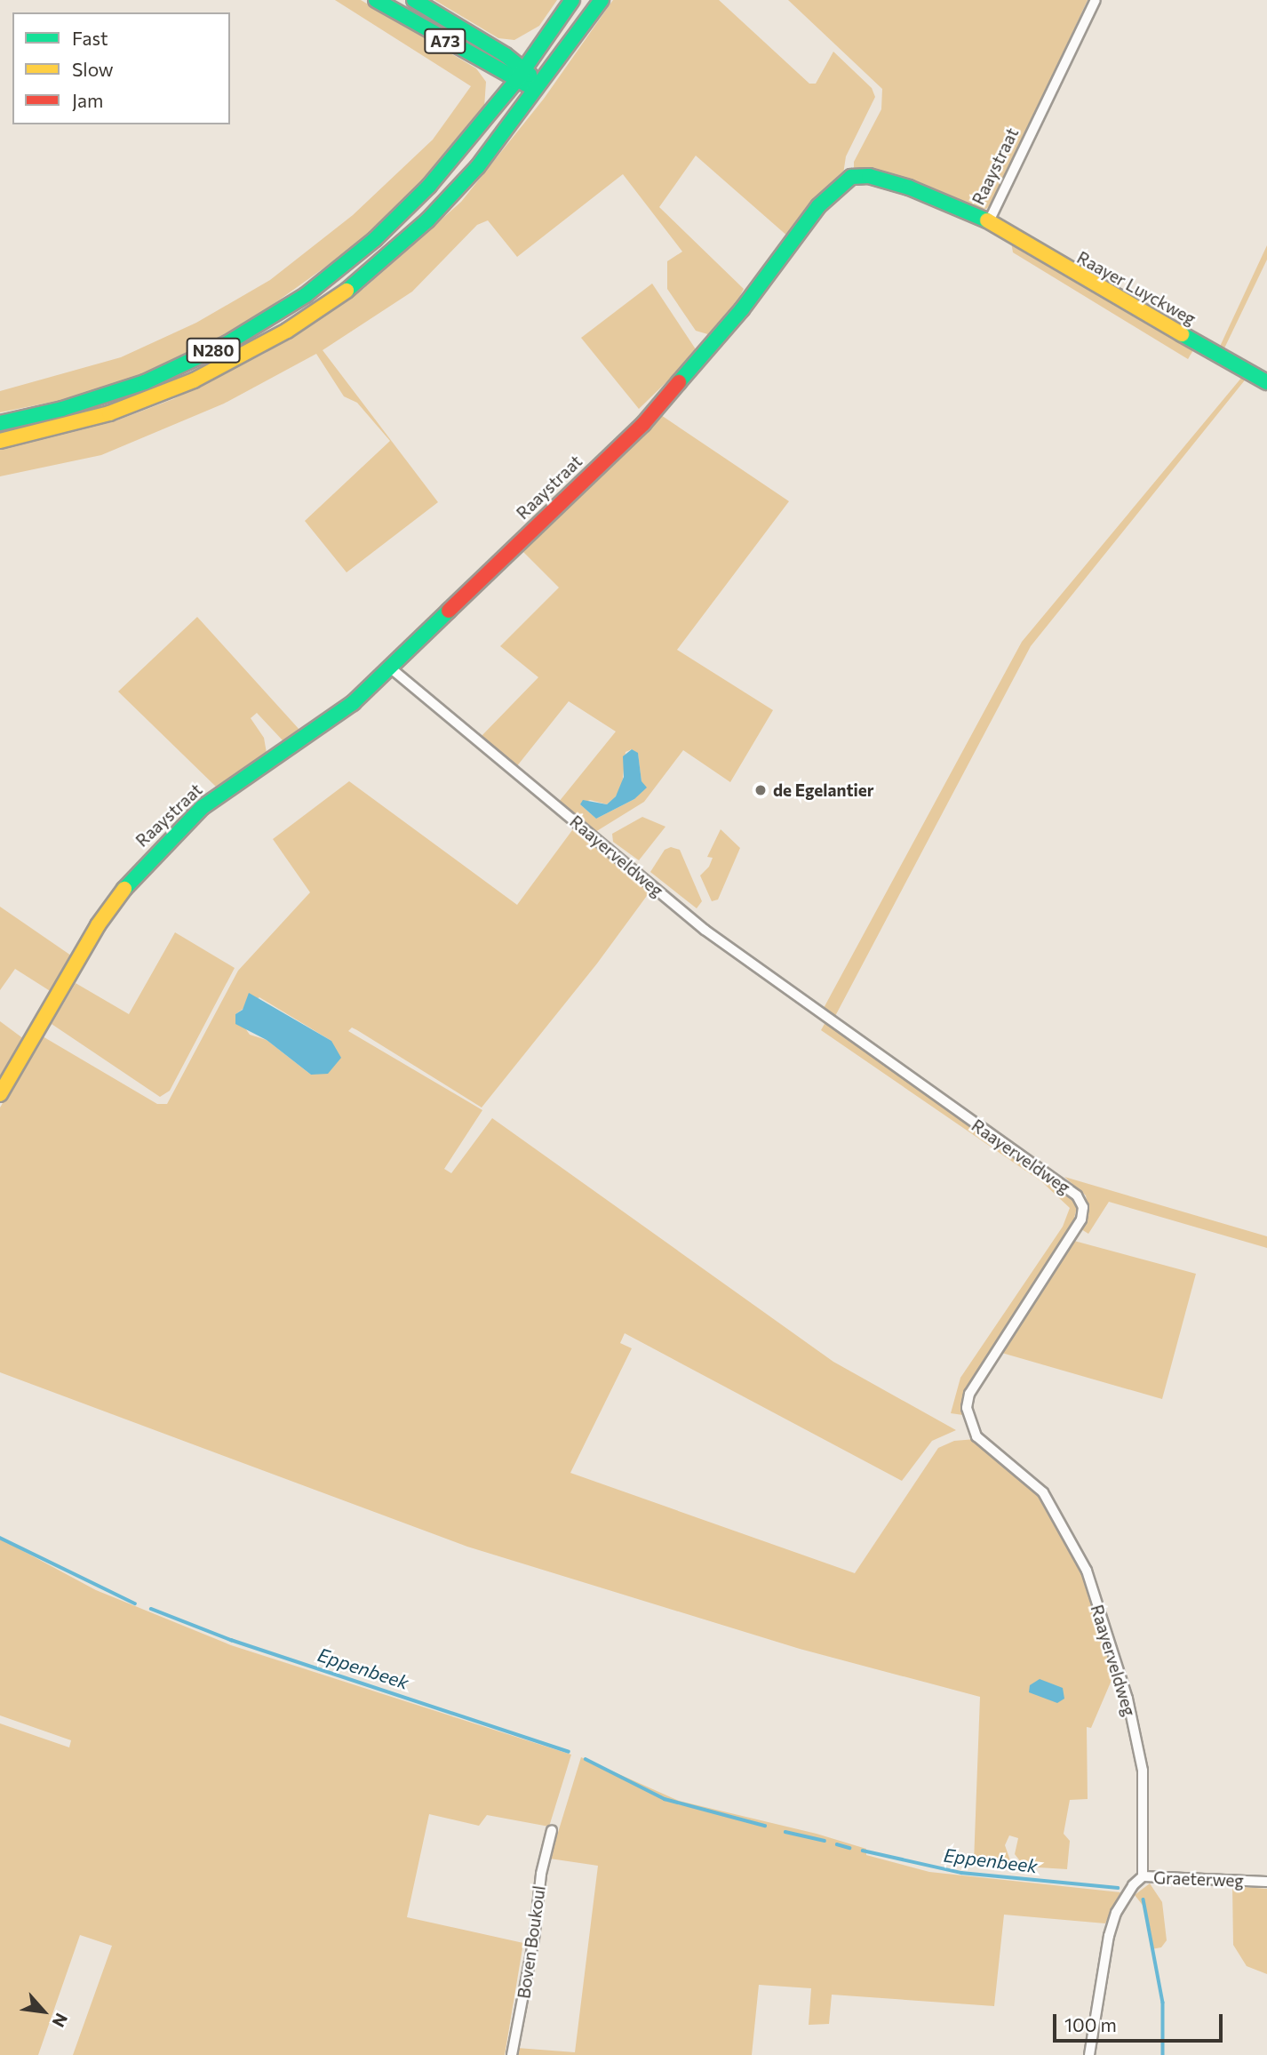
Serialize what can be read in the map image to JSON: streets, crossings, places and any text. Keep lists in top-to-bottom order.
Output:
{
  "streets": {
    "main road": [
      "A73",
      "Raaystraat",
      "Raayer Luyckweg",
      "N280"
    ],
    "street": ["Raayerveldweg", "Graeterweg", "Boven Boukoul"]
  },
  "crossings": [
    ["A73", "N280"],
    ["Raaystraat", "Raayer Luyckweg"],
    ["Raaystraat", "Raayerveldweg"],
    ["Raayerveldweg", "Graeterweg"]
  ],
  "water": ["Eppenbeek"],
  "places": ["de Egelantier"],
  "legend": ["Fast", "Slow", "Jam"],
  "scale_bar": "100 m",
  "north": "bottom right"
}
